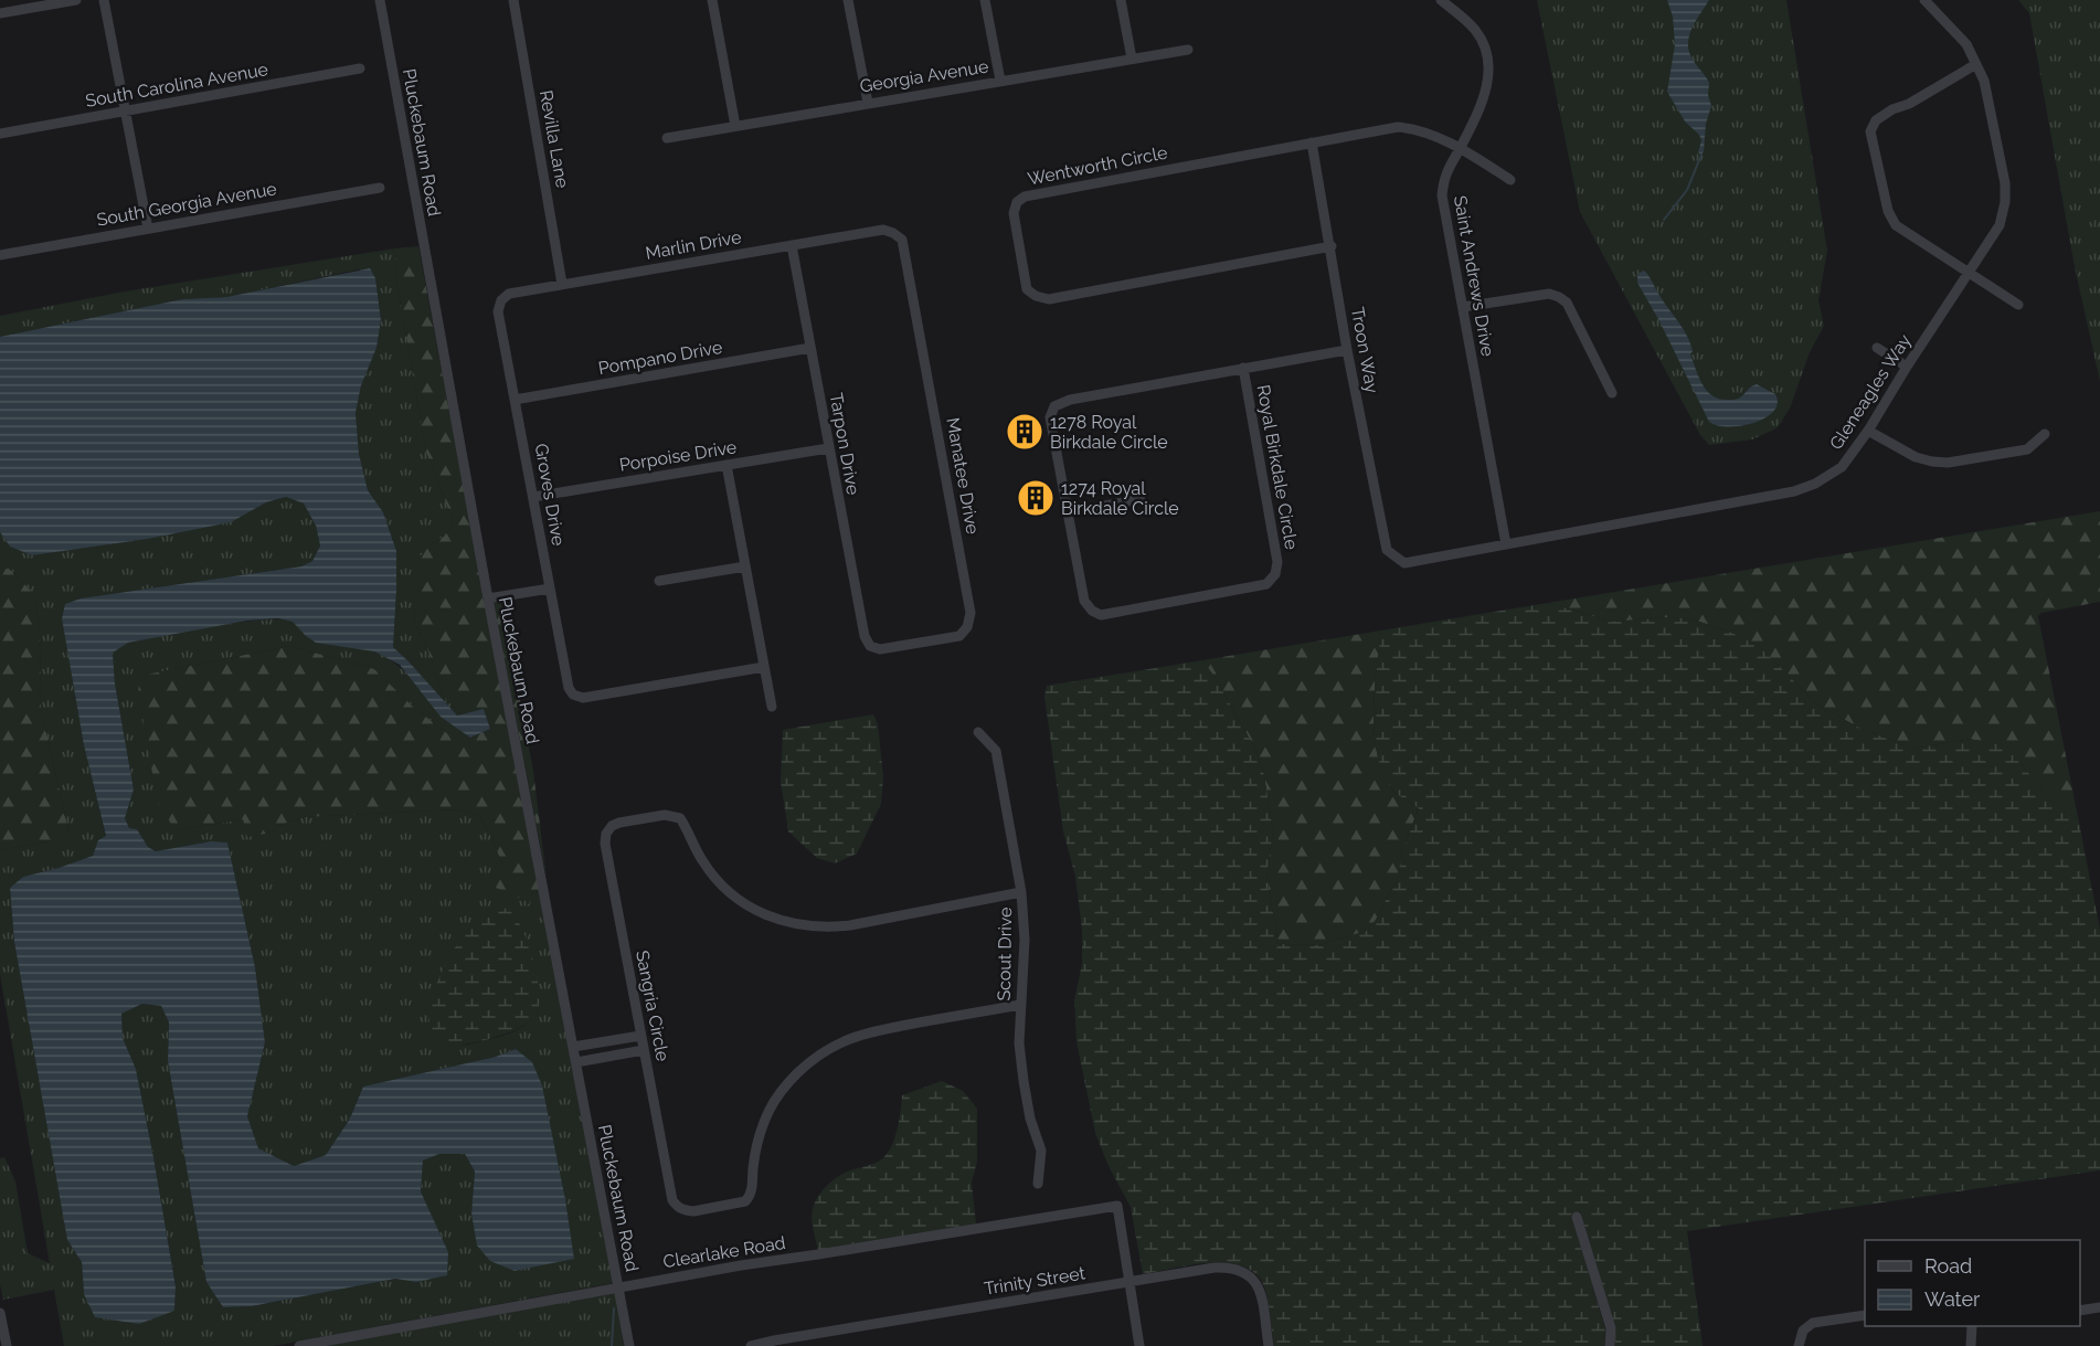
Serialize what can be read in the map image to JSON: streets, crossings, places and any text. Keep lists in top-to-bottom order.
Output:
{
  "streets": {
    "street": [
      "Georgia Avenue",
      "South Carolina Avenue",
      "Revilla Lane",
      "Pluckebaum Road",
      "Wentworth Circle",
      "South Georgia Avenue",
      "Marlin Drive",
      "Saint Andrews Drive",
      "Troon Way",
      "Pompano Drive",
      "Gleneagles Way",
      "Tarpon Drive",
      "Porpoise Drive",
      "Royal Birkdale Circle",
      "Manatee Drive",
      "Groves Drive",
      "Scout Drive",
      "Sangria Circle",
      "Clearlake Road",
      "Trinity Street"
    ]
  },
  "crossings": [
    ["Revilla Lane", "Marlin Drive"],
    ["Pluckebaum Road", "Clearlake Road"],
    ["Wentworth Circle", "Saint Andrews Drive"],
    ["Wentworth Circle", "Troon Way"],
    ["Marlin Drive", "Tarpon Drive"],
    ["Marlin Drive", "Manatee Drive"],
    ["Marlin Drive", "Groves Drive"],
    ["Saint Andrews Drive", "Gleneagles Way"],
    ["Troon Way", "Gleneagles Way"],
    ["Troon Way", "Royal Birkdale Circle"],
    ["Pompano Drive", "Tarpon Drive"],
    ["Pompano Drive", "Groves Drive"],
    ["Tarpon Drive", "Porpoise Drive"],
    ["Tarpon Drive", "Manatee Drive"],
    ["Porpoise Drive", "Groves Drive"],
    ["Scout Drive", "Sangria Circle"],
    ["Clearlake Road", "Trinity Street"]
  ],
  "places": {
    "building": ["1278 Royal Birkdale Circle", "1274 Royal Birkdale Circle"]
  },
  "legend": ["Road", "Water"]
}
